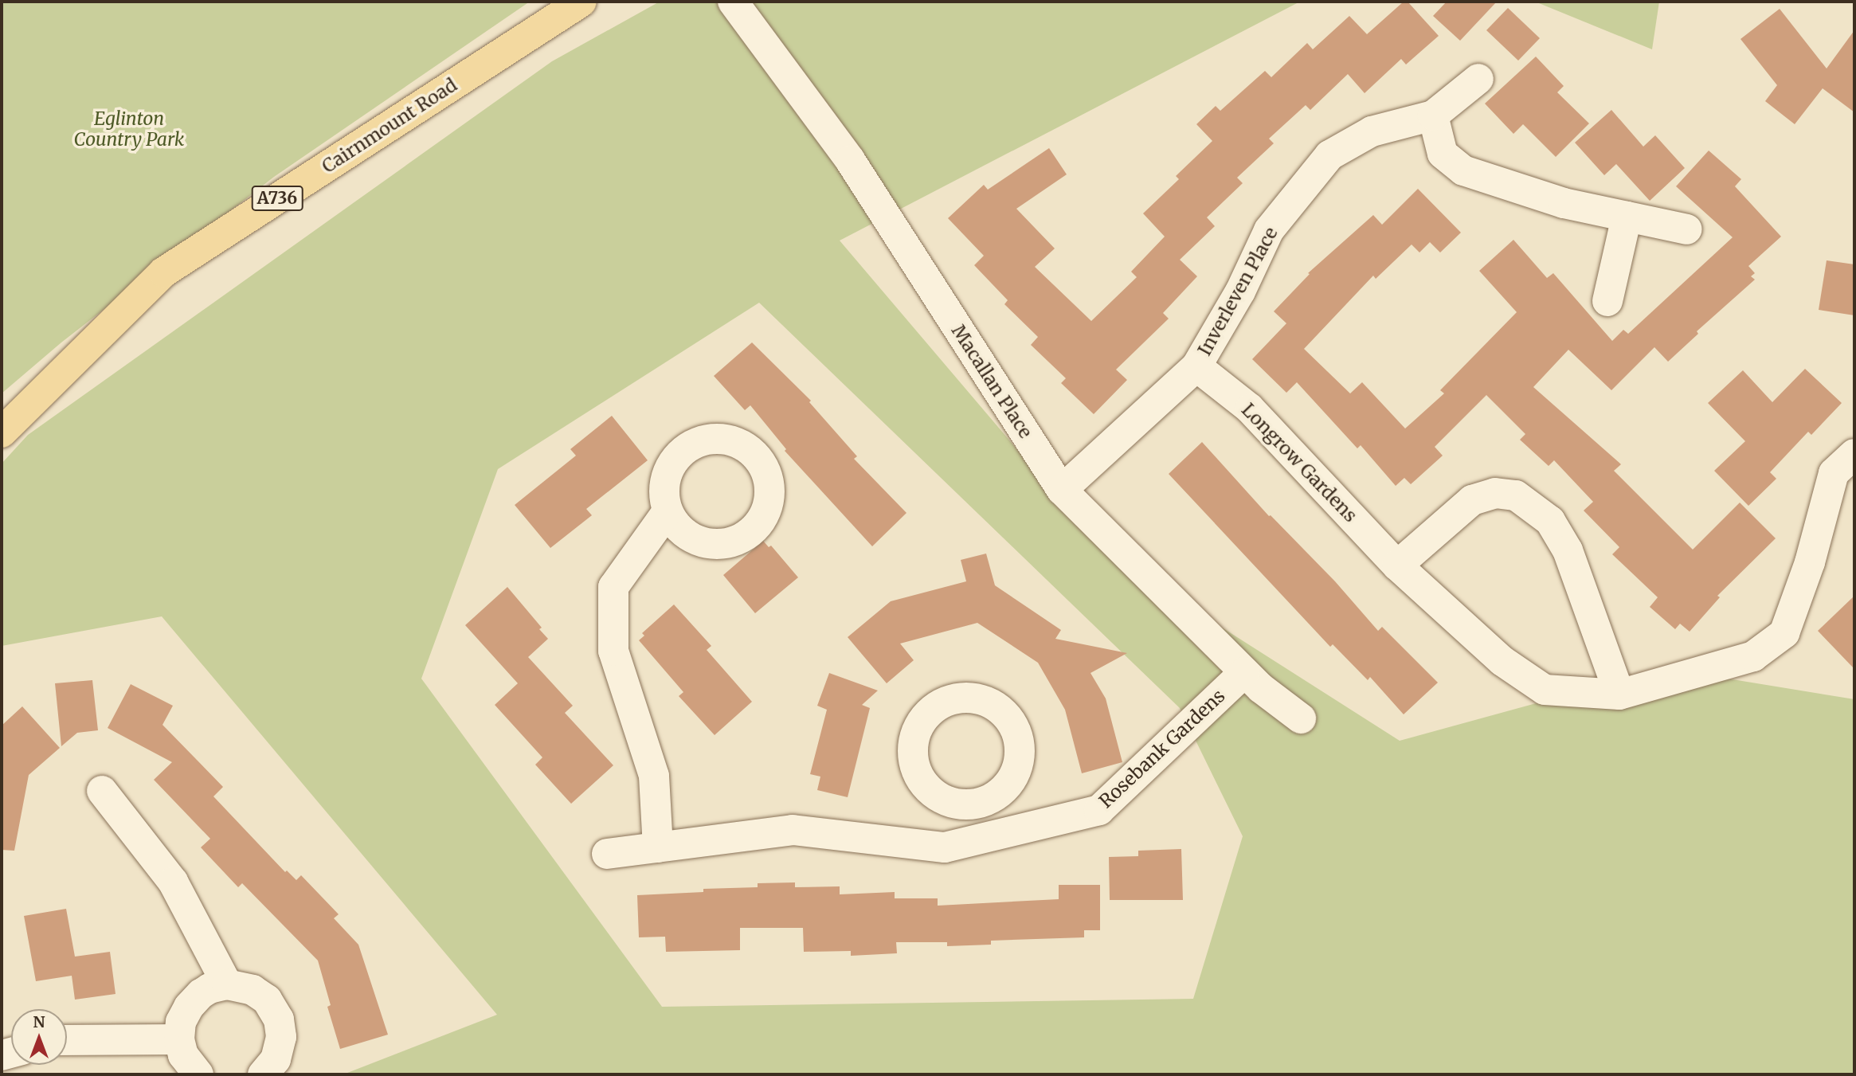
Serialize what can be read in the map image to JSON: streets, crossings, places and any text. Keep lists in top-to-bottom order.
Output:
{
  "streets": {
    "main road": ["Cairnmount Road", "A736"],
    "street": [
      "Inverleven Place",
      "Macallan Place",
      "Longrow Gardens",
      "Rosebank Gardens"
    ]
  },
  "crossings": [
    ["Inverleven Place", "Macallan Place"],
    ["Inverleven Place", "Longrow Gardens"],
    ["Macallan Place", "Rosebank Gardens"]
  ],
  "parks": ["Eglinton Country Park"],
  "north": "top"
}
